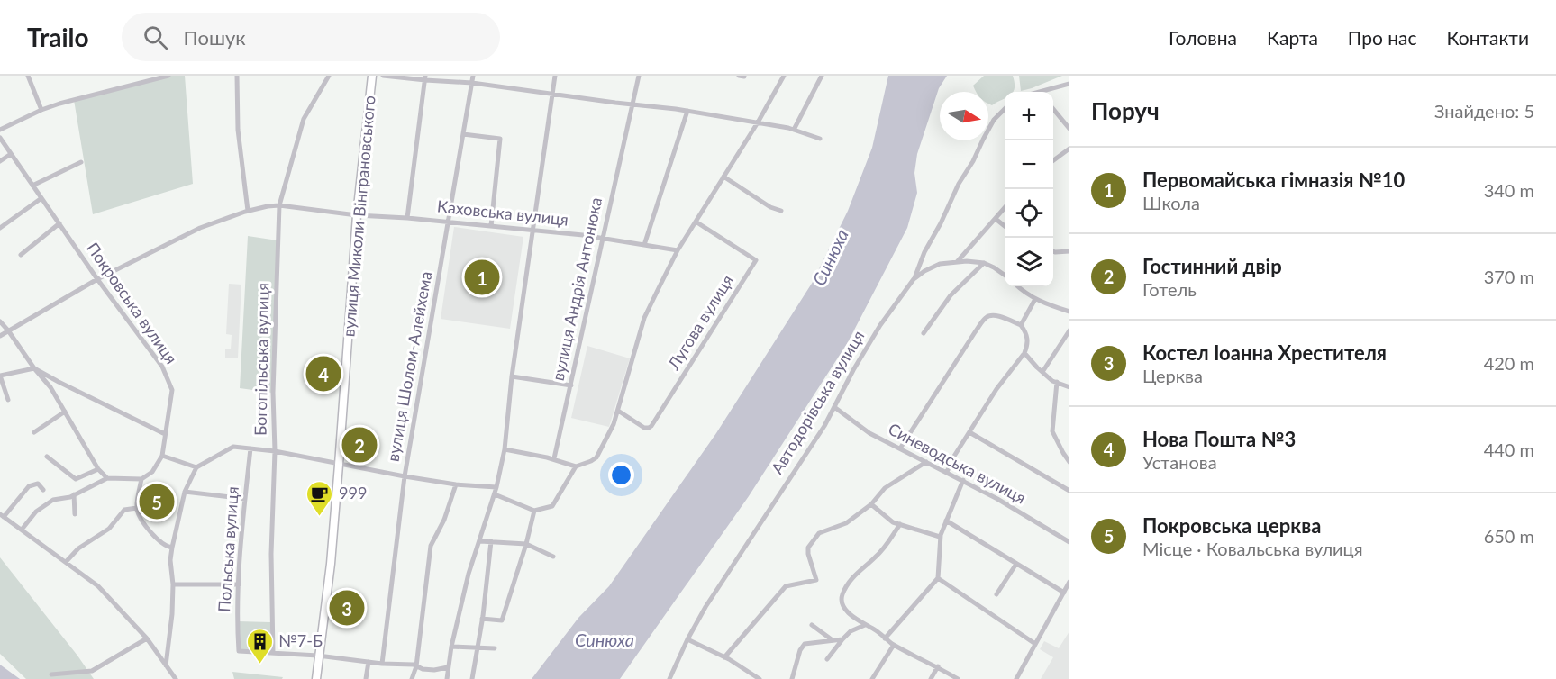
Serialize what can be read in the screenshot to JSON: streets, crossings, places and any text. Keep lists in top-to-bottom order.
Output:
{
  "streets": {
    "main road": ["вулиця Миколи Вінграновського"],
    "street": [
      "Каховська вулиця",
      "вулиця Андрія Антонюка",
      "Покровська вулиця",
      "Лугова вулиця",
      "Богопільська вулиця",
      "вулиця Шолом-Алейхема",
      "Автодорівська вулиця",
      "Синеводська вулиця",
      "Польська вулиця"
    ]
  },
  "crossings": [
    ["Каховська вулиця", "вулиця Миколи Вінграновського"],
    ["Каховська вулиця", "вулиця Андрія Антонюка"],
    ["Каховська вулиця", "Покровська вулиця"],
    ["Каховська вулиця", "Богопільська вулиця"],
    ["Каховська вулиця", "вулиця Шолом-Алейхема"],
    ["Богопільська вулиця", "Польська вулиця"],
    ["Автодорівська вулиця", "Синеводська вулиця"]
  ],
  "water": ["Синюха"],
  "places": {
    "cafe": ["999"],
    "building": ["№7-Б"]
  },
  "north": "right",
  "page": {
    "header": "Trailo",
    "search": "Пошук",
    "nav": [
      "Головна",
      "Карта",
      "Про нас",
      "Контакти"
    ],
    "heading": ["Поруч", "Знайдено: 5"],
    "map_buttons": ["+", "−"],
    "list": [
      {
        "mark": "1",
        "name": "Первомайська гімназія №10",
        "note": "Школа",
        "value": "340 m"
      },
      {
        "mark": "2",
        "name": "Гостинний двір",
        "note": "Готель",
        "value": "370 m"
      },
      {
        "mark": "3",
        "name": "Костел Іоанна Хрестителя",
        "note": "Церква",
        "value": "420 m"
      },
      {
        "mark": "4",
        "name": "Нова Пошта №3",
        "note": "Установа",
        "value": "440 m"
      },
      {
        "mark": "5",
        "name": "Покровська церква",
        "note": "Місце · Ковальська вулиця",
        "value": "650 m"
      }
    ],
    "pins": [
      "1",
      "4",
      "2",
      "5",
      "3"
    ]
  }
}
